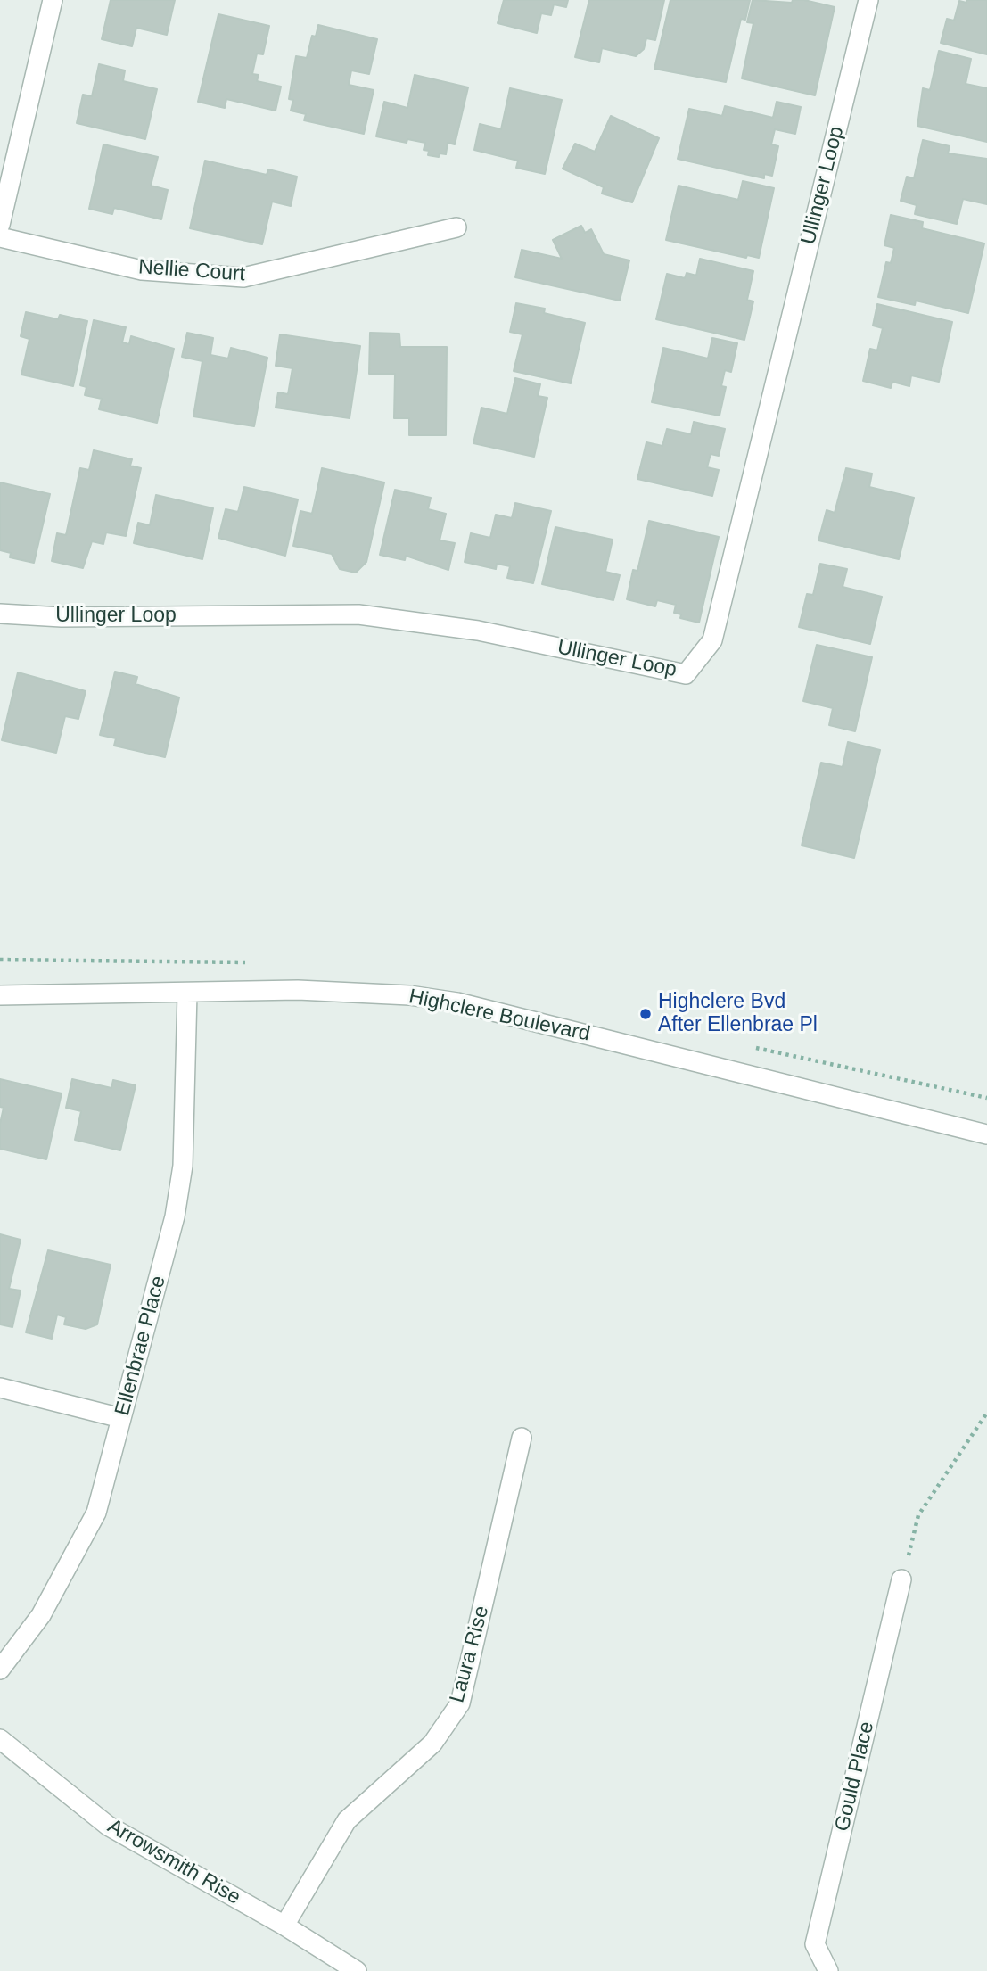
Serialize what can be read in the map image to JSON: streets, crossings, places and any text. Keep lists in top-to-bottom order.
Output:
{
  "streets": {
    "street": [
      "Ullinger Loop",
      "Nellie Court",
      "Highclere Boulevard",
      "Ellenbrae Place",
      "Laura Rise",
      "Gould Place",
      "Arrowsmith Rise"
    ]
  },
  "crossings": [
    ["Highclere Boulevard", "Ellenbrae Place"],
    ["Laura Rise", "Arrowsmith Rise"]
  ],
  "places": ["Highclere Bvd After Ellenbrae Pl"]
}
